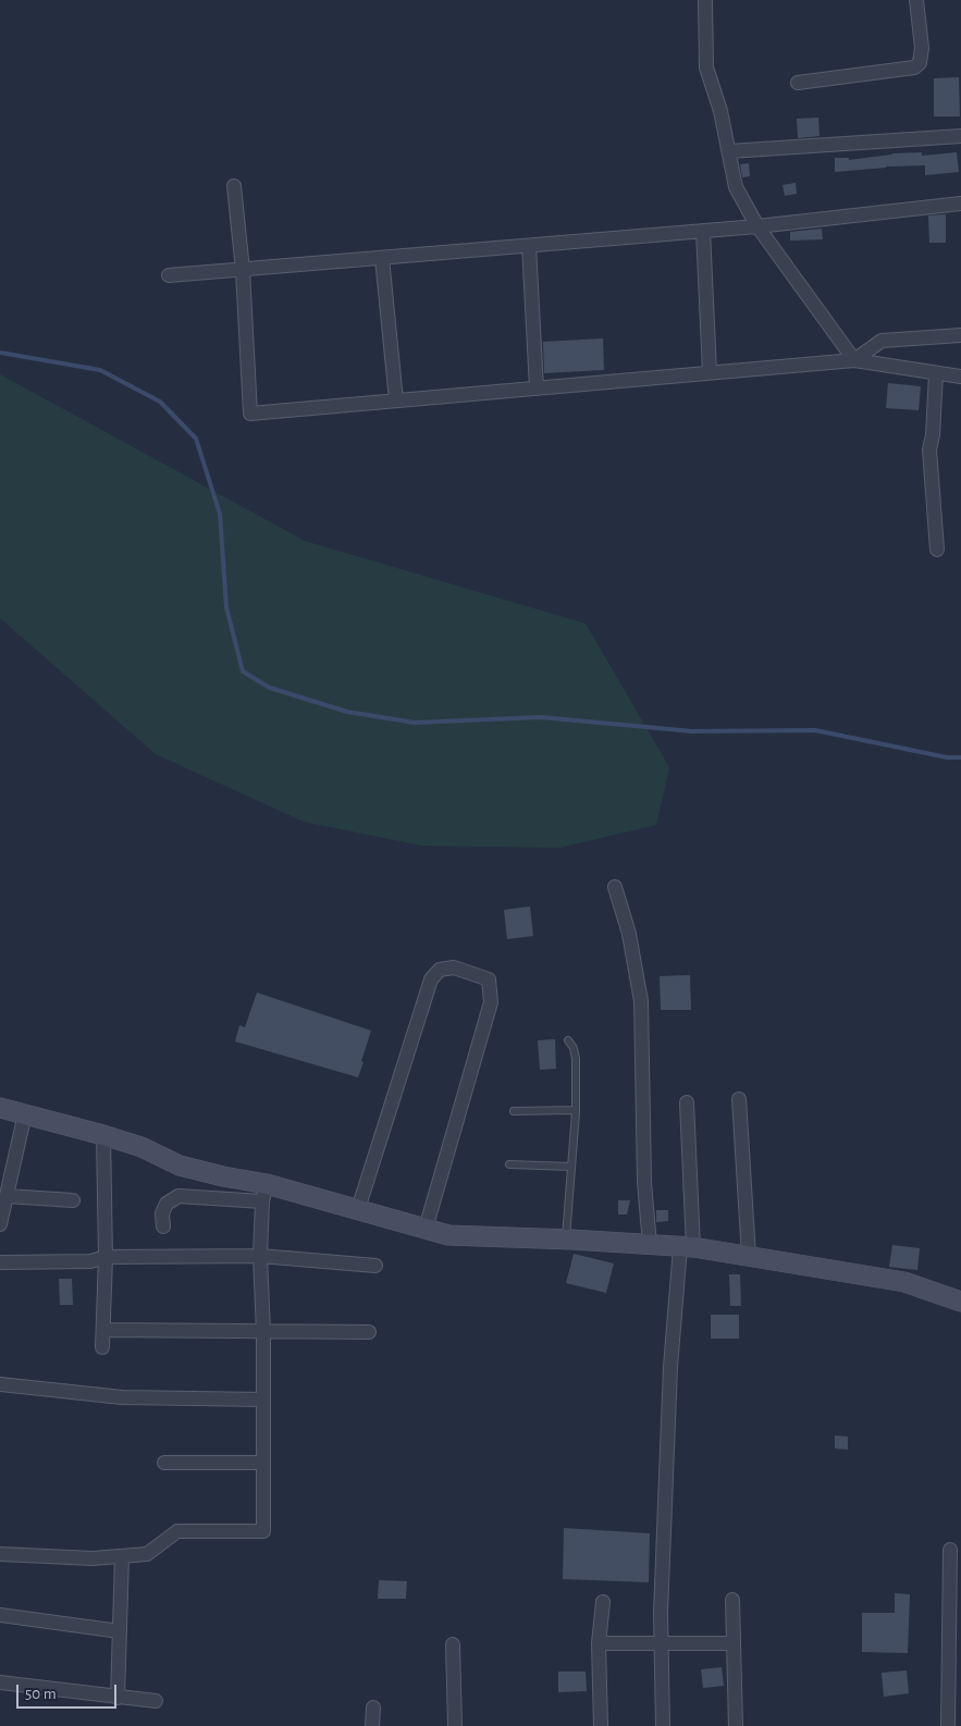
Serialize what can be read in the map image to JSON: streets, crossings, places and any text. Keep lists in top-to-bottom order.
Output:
{
  "scale_bar": "50 m"
}
